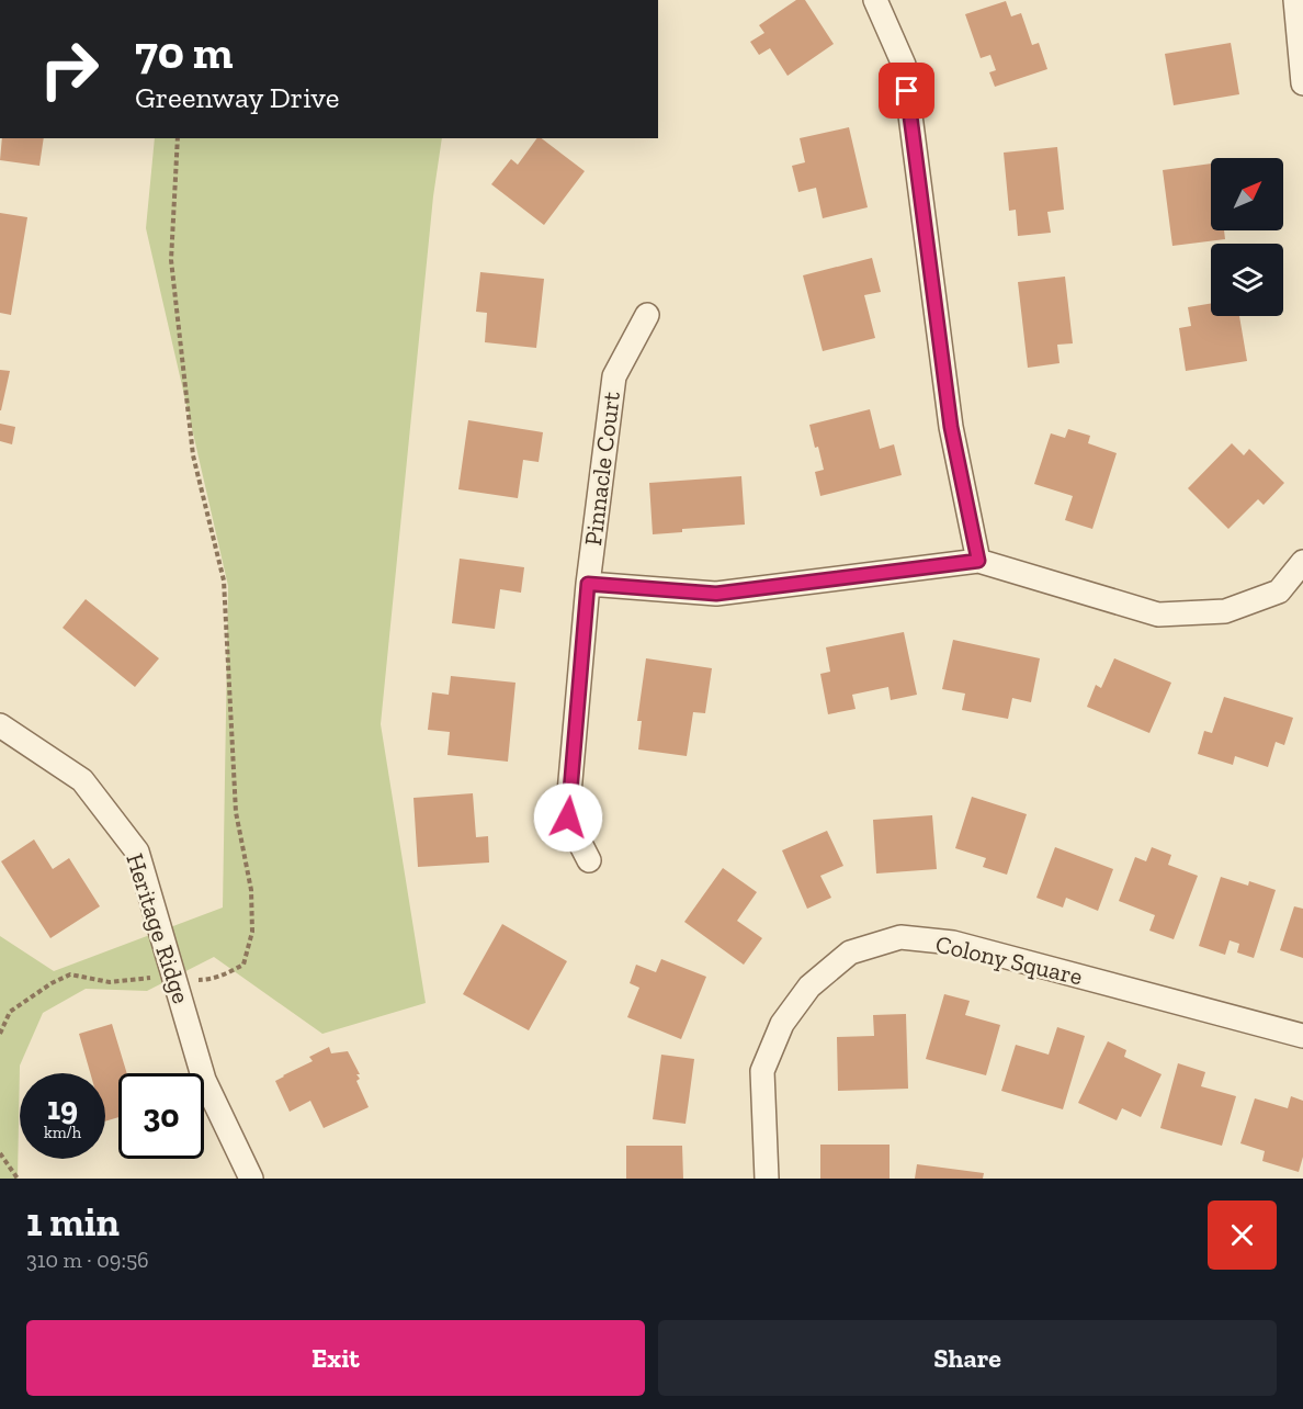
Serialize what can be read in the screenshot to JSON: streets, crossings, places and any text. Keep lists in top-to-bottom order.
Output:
{
  "streets": {
    "street": ["Pinnacle Court", "Heritage Ridge", "Colony Square"]
  },
  "north": "top right",
  "page": {
    "turn": ["70 m", "Greenway Drive"],
    "speed": "19 km/h",
    "limit": "30",
    "heading": ["1 min", "310 m · 09:56"],
    "buttons": ["Exit", "Share"]
  }
}
